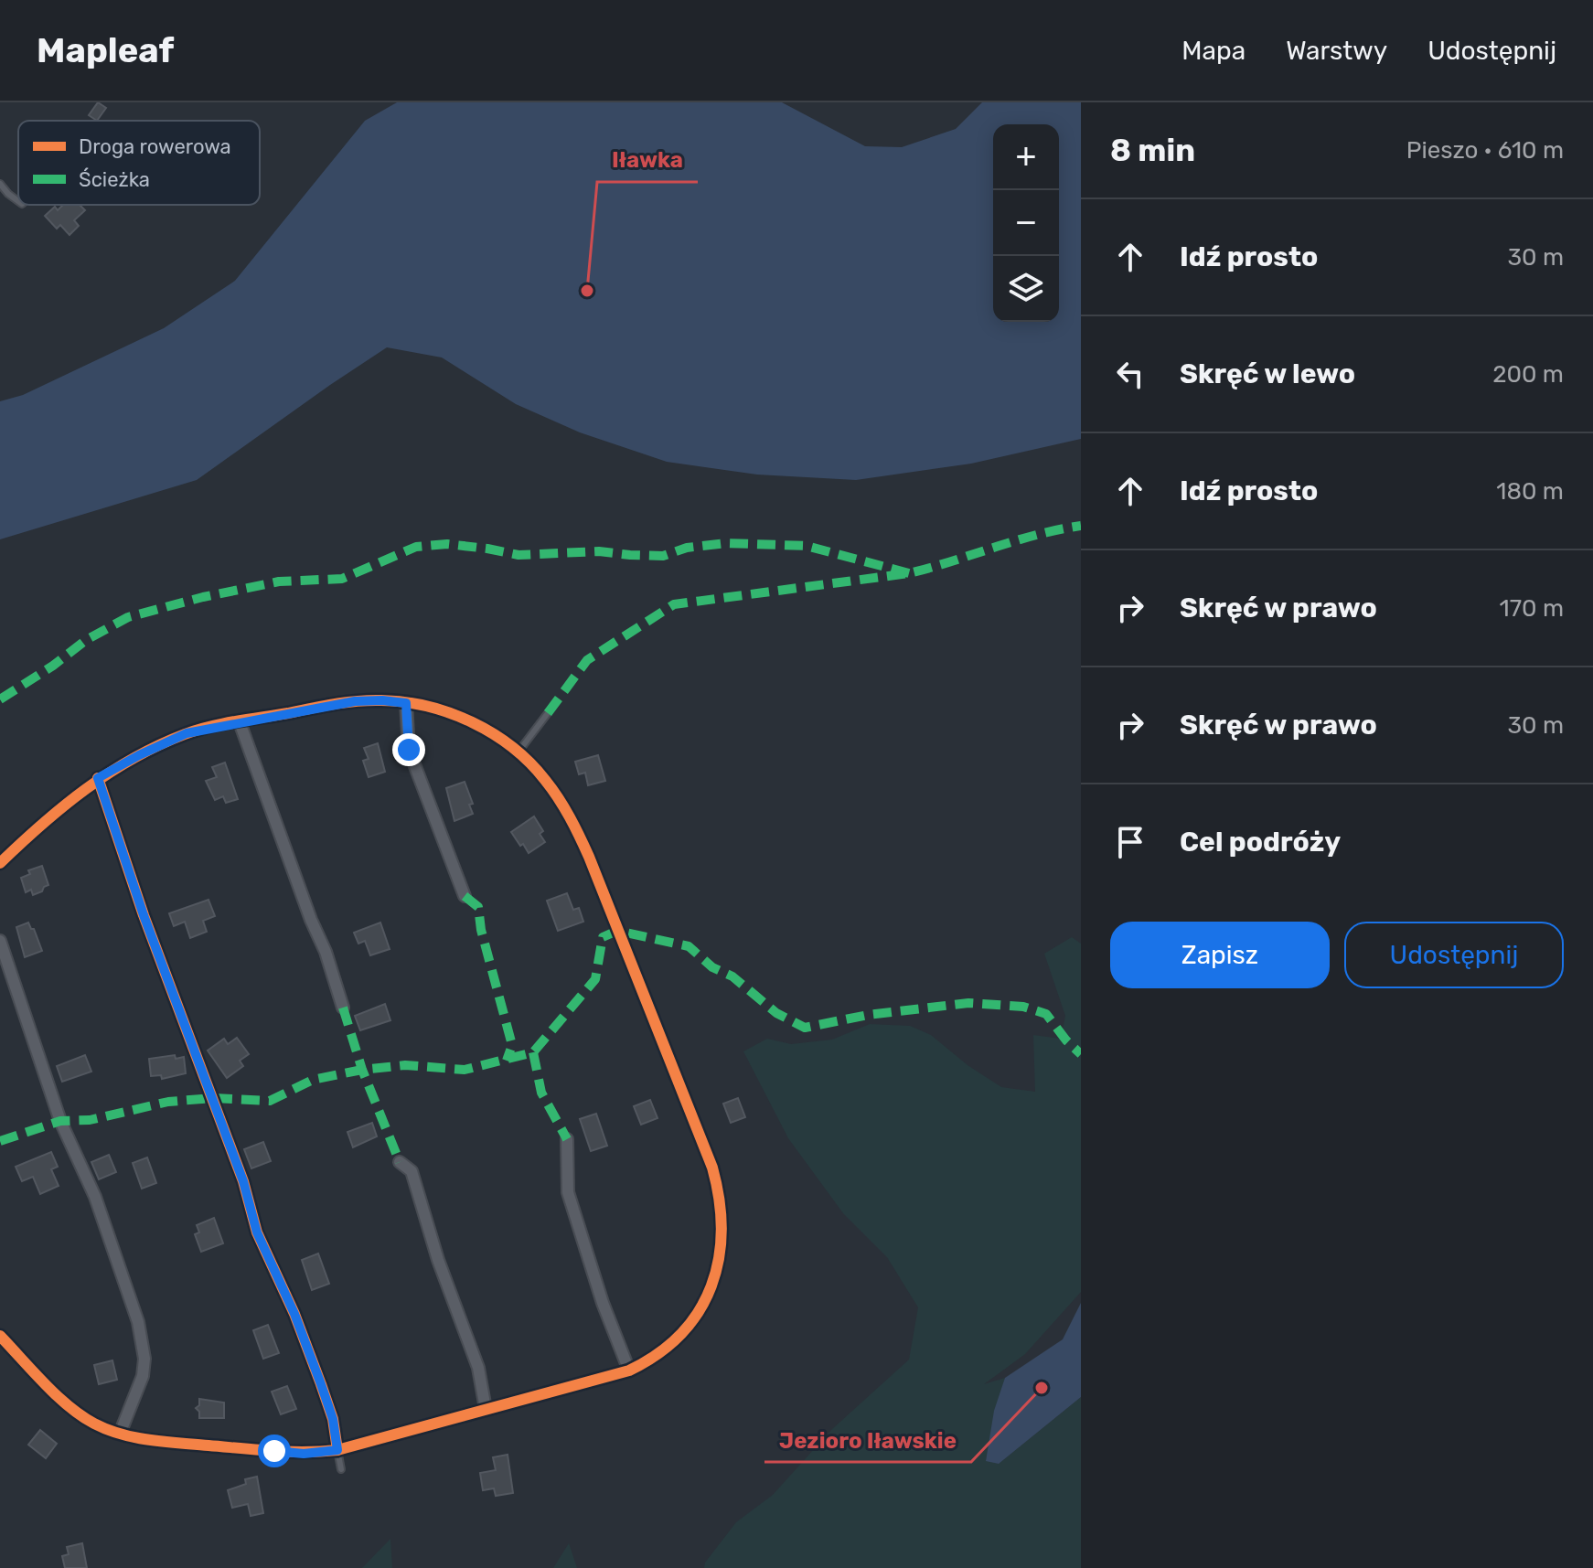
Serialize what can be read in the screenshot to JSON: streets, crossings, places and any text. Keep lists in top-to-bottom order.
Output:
{
  "places": ["Iławka", "Jezioro Iławskie"],
  "legend": ["Droga rowerowa", "Ścieżka"],
  "page": {
    "header": "Mapleaf",
    "nav": ["Mapa", "Warstwy", "Udostępnij"],
    "heading": ["8 min", "Pieszo · 610 m"],
    "map_buttons": ["+", "−"],
    "list": [
      ["Idź prosto", "30 m"],
      ["Skręć w lewo", "200 m"],
      ["Idź prosto", "180 m"],
      ["Skręć w prawo", "170 m"],
      ["Skręć w prawo", "30 m"],
      "Cel podróży"
    ],
    "buttons": ["Zapisz", "Udostępnij"]
  }
}
